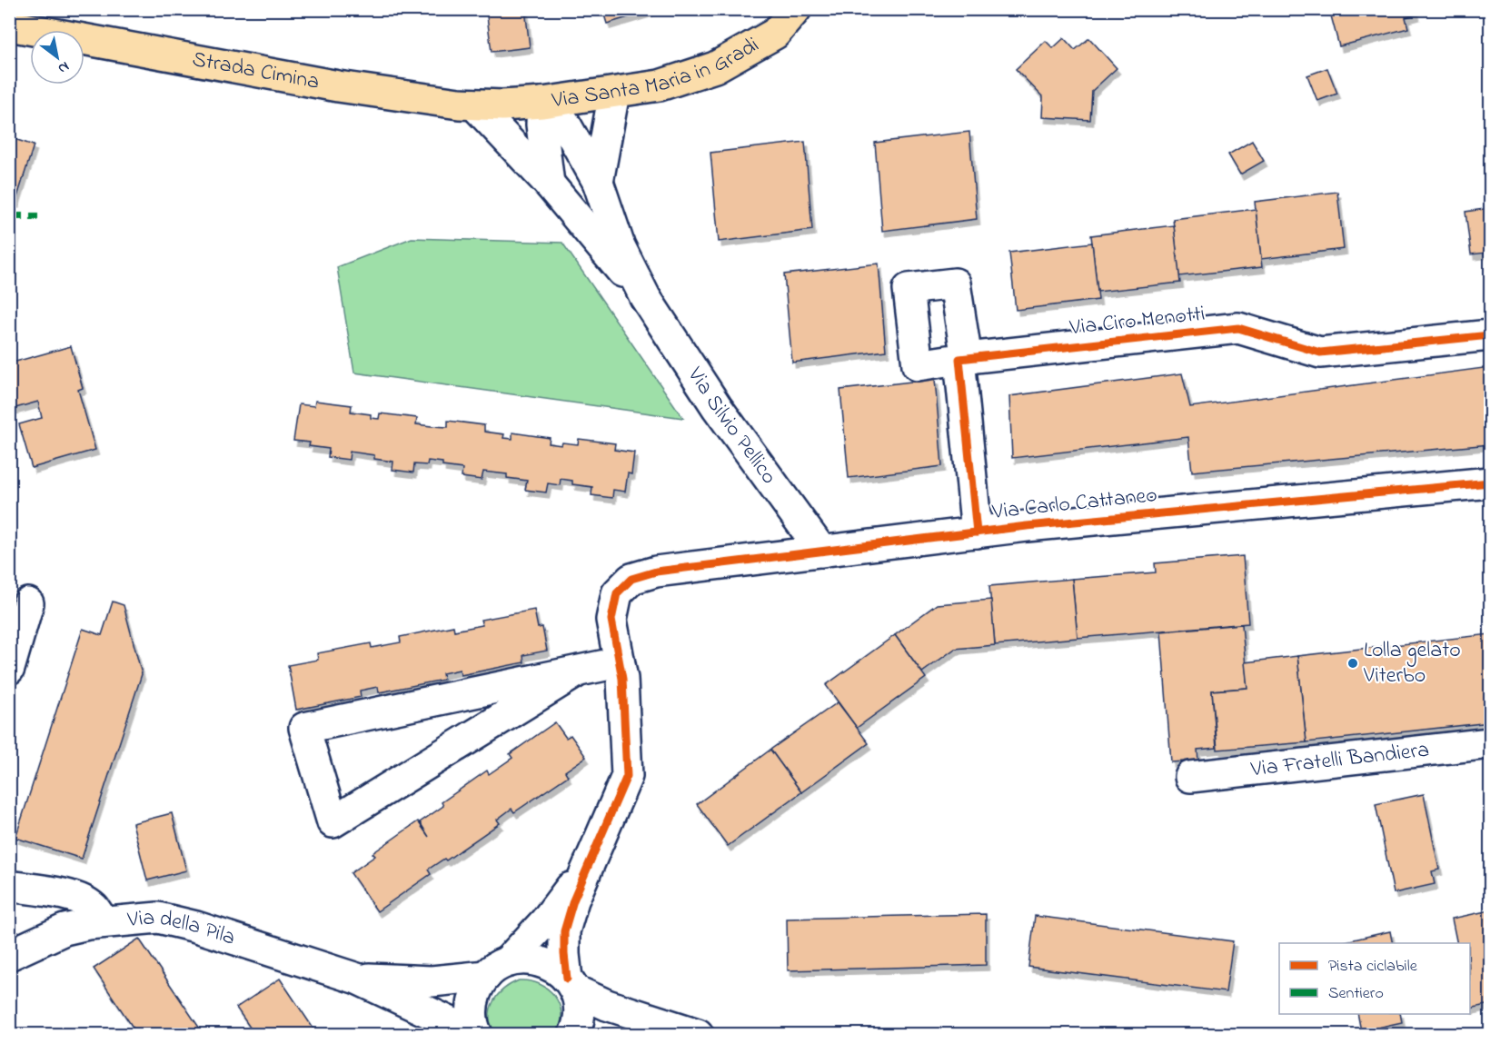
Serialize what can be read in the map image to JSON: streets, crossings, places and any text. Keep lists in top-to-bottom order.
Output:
{
  "streets": {
    "main road": ["Via Santa Maria in Gradi", "Strada Cimina"],
    "street": [
      "Via Ciro Menotti",
      "Via Silvio Pellico",
      "Via Carlo Cattaneo",
      "Via Fratelli Bandiera",
      "Via della Pila"
    ]
  },
  "crossings": [
    ["Via Santa Maria in Gradi", "Strada Cimina"],
    ["Via Santa Maria in Gradi", "Via Silvio Pellico"],
    ["Strada Cimina", "Via Silvio Pellico"],
    ["Via Ciro Menotti", "Via Carlo Cattaneo"],
    ["Via Silvio Pellico", "Via Carlo Cattaneo"]
  ],
  "places": ["Lolla gelato Viterbo"],
  "legend": ["Pista ciclabile", "Sentiero"],
  "north": "bottom right"
}
